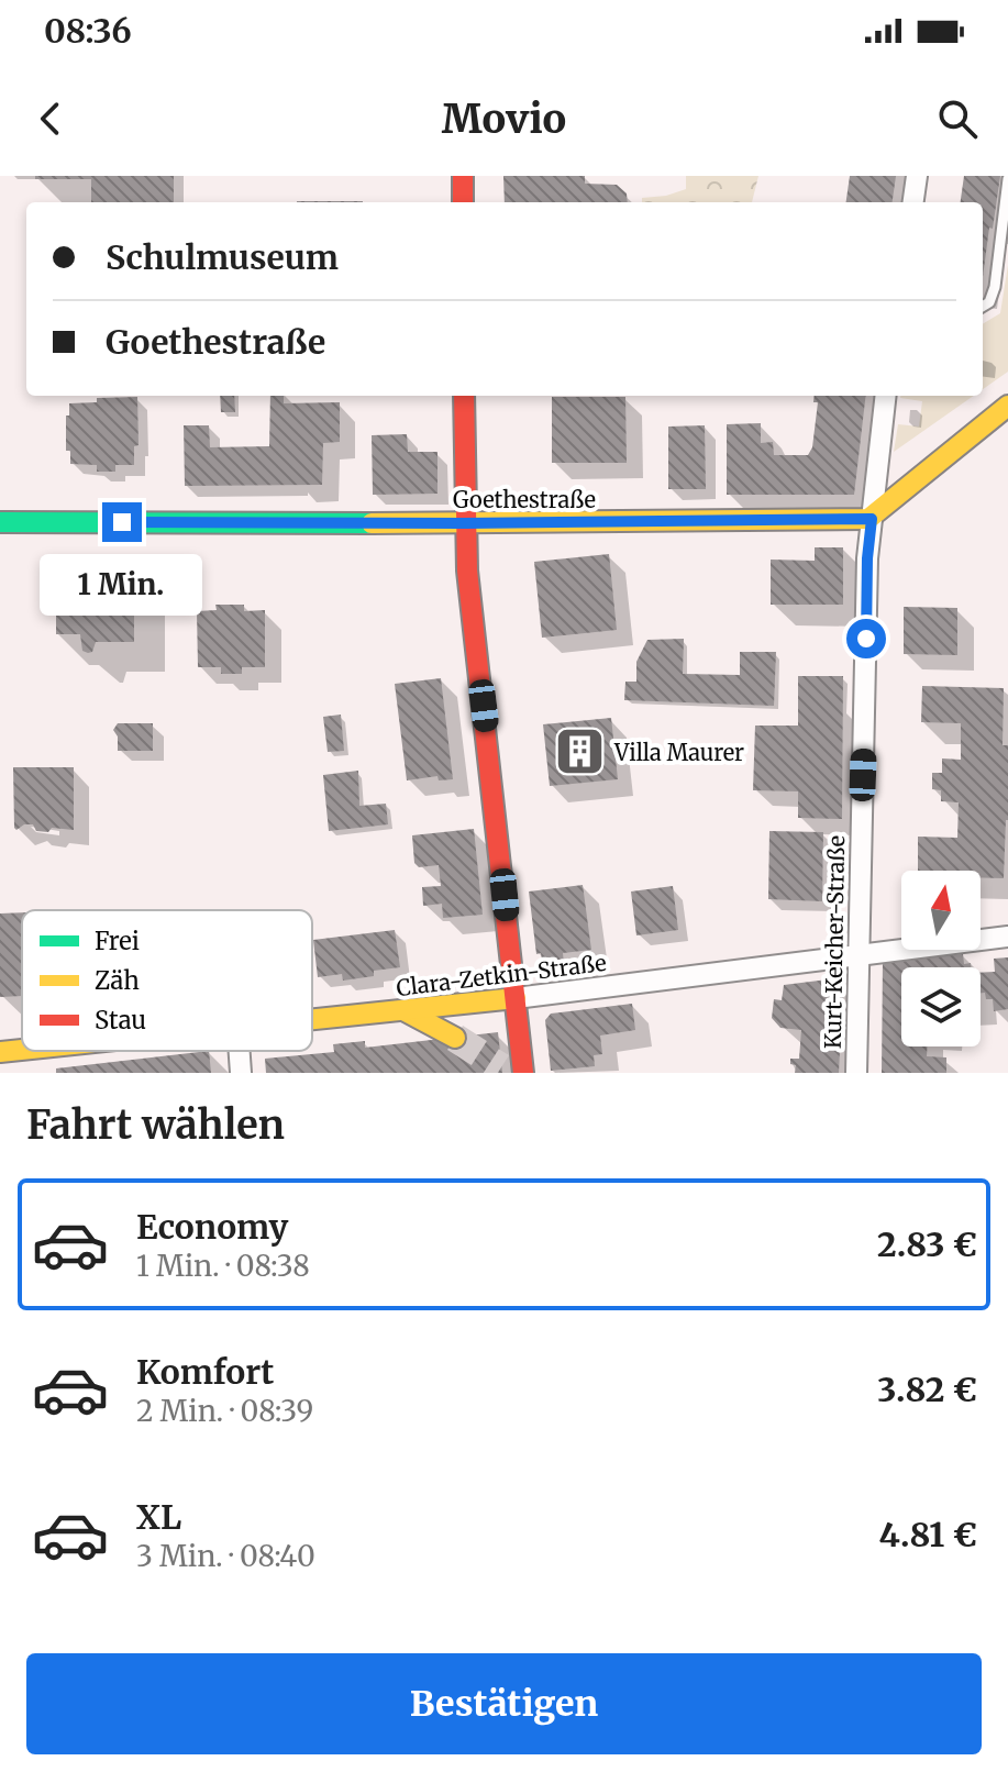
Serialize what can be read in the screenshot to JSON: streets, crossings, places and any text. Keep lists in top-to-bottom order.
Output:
{
  "streets": {
    "street": ["Goethestraße", "Kurt-Keicher-Straße", "Clara-Zetkin-Straße"]
  },
  "crossings": [
    ["Goethestraße", "Kurt-Keicher-Straße"],
    ["Kurt-Keicher-Straße", "Clara-Zetkin-Straße"]
  ],
  "places": {
    "building": ["Villa Maurer"]
  },
  "legend": ["Frei", "Zäh", "Stau"],
  "north": "top",
  "page": {
    "status": "08:36",
    "header": "Movio",
    "banner": ["Schulmuseum", "Goethestraße"],
    "bubble": "1 Min.",
    "heading": "Fahrt wählen",
    "list": [
      {
        "name": "Economy",
        "note": "1 Min. · 08:38",
        "value": "2.83 €"
      },
      {
        "name": "Komfort",
        "note": "2 Min. · 08:39",
        "value": "3.82 €"
      },
      {
        "name": "XL",
        "note": "3 Min. · 08:40",
        "value": "4.81 €"
      }
    ],
    "buttons": "Bestätigen"
  }
}
